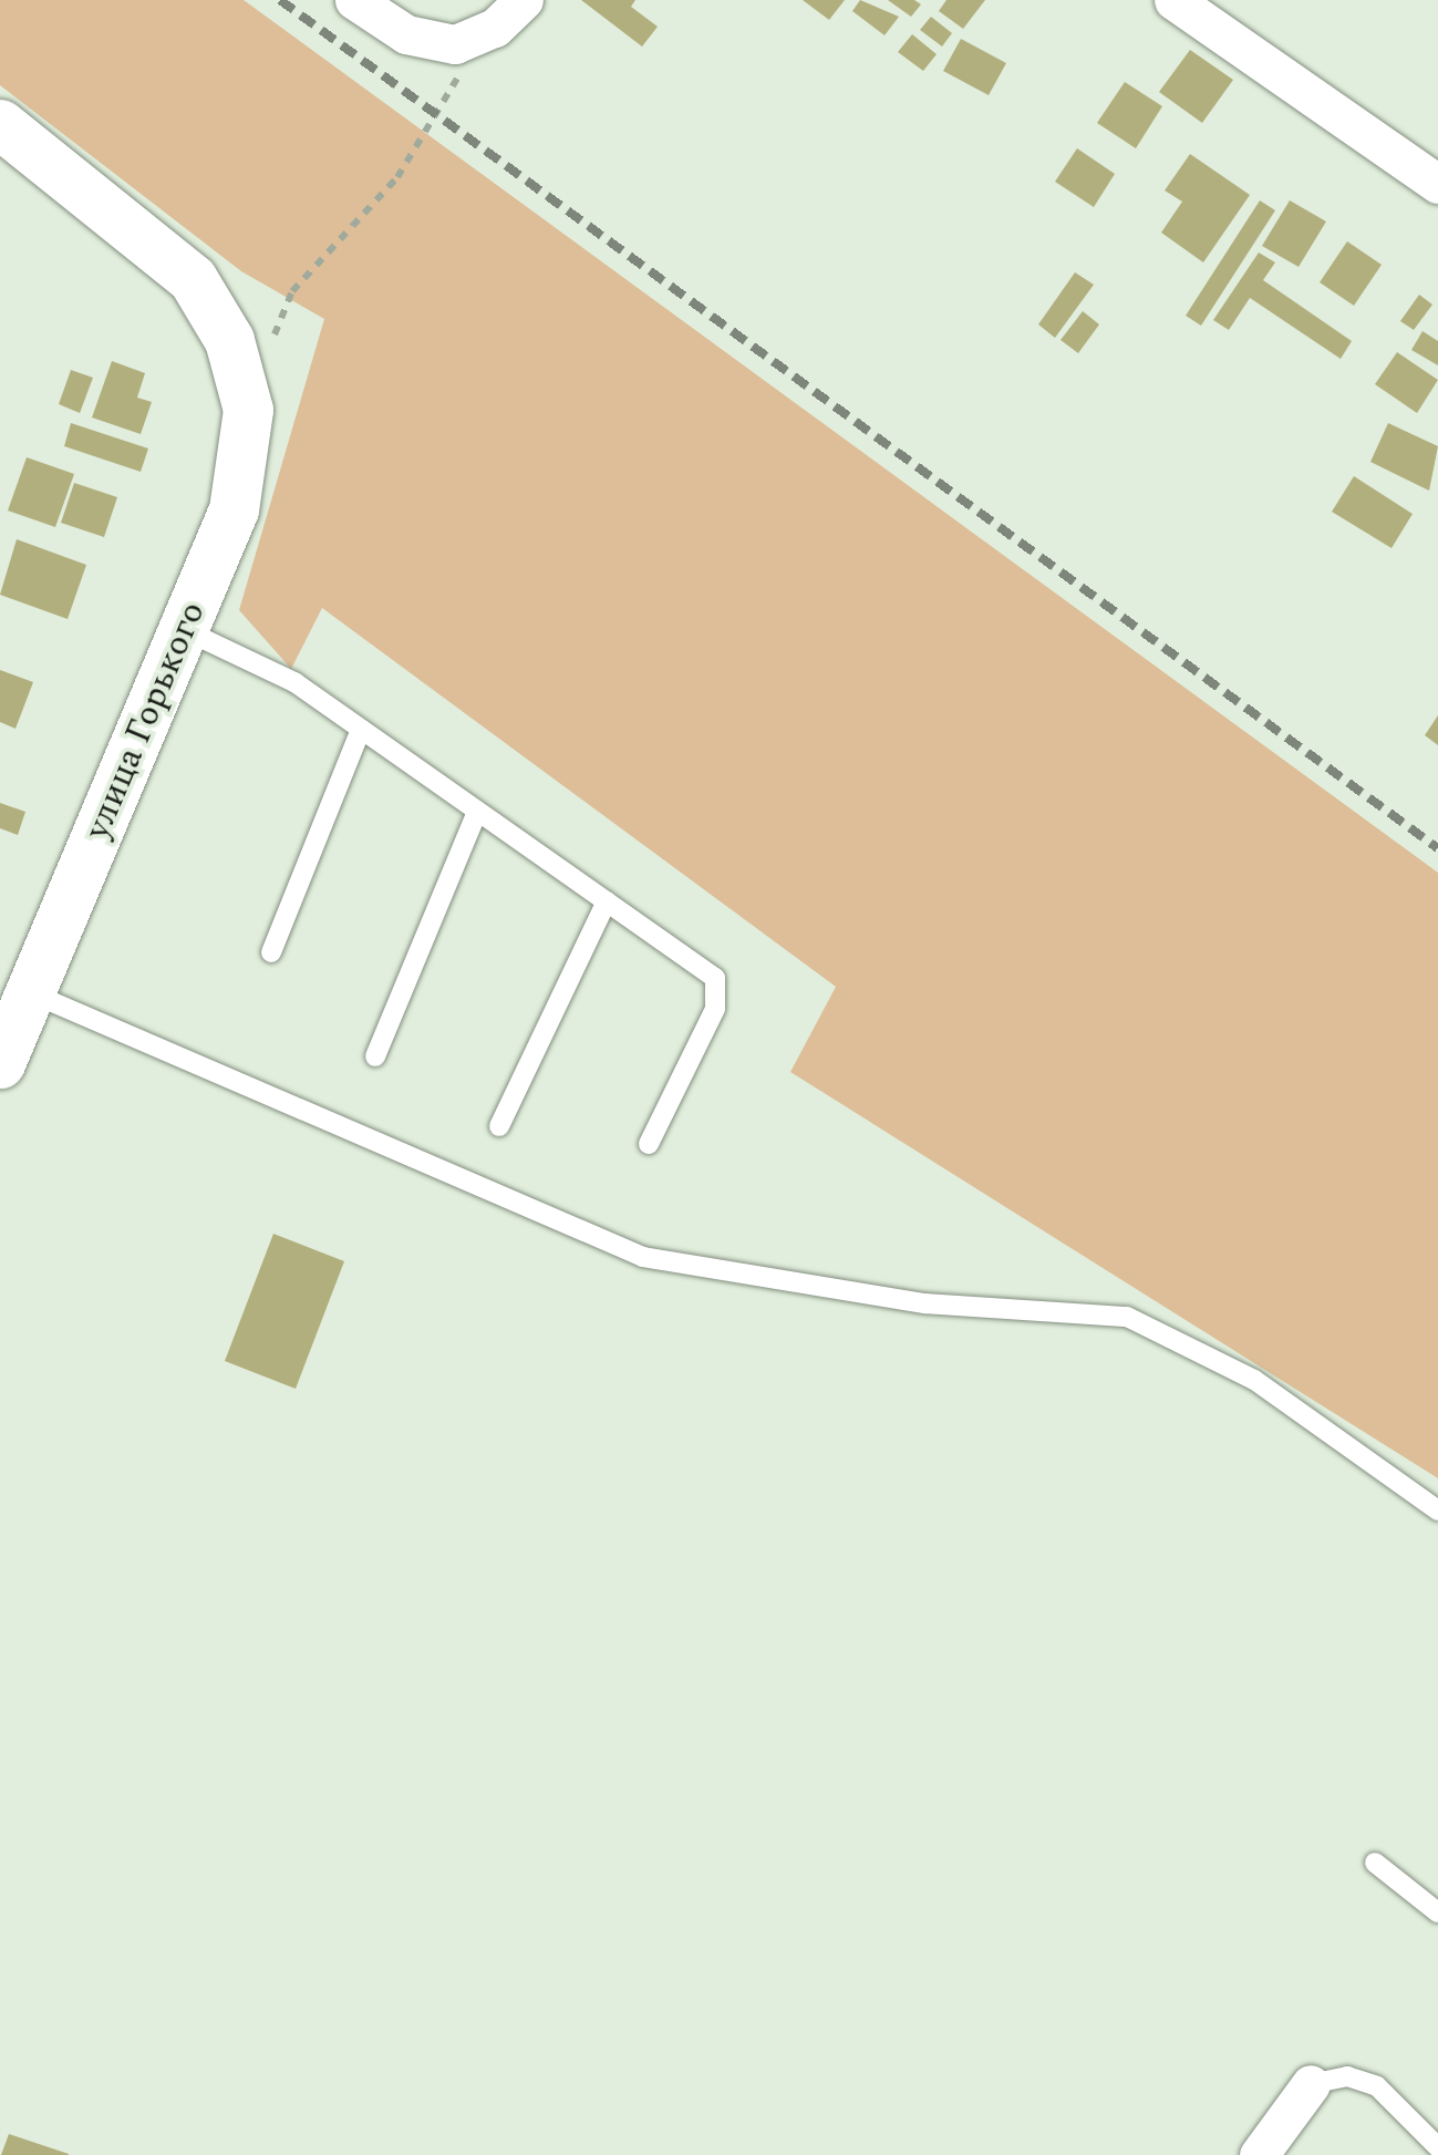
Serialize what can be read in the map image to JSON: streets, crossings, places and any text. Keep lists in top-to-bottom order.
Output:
{
  "streets": {
    "street": ["улица Горького"]
  }
}
